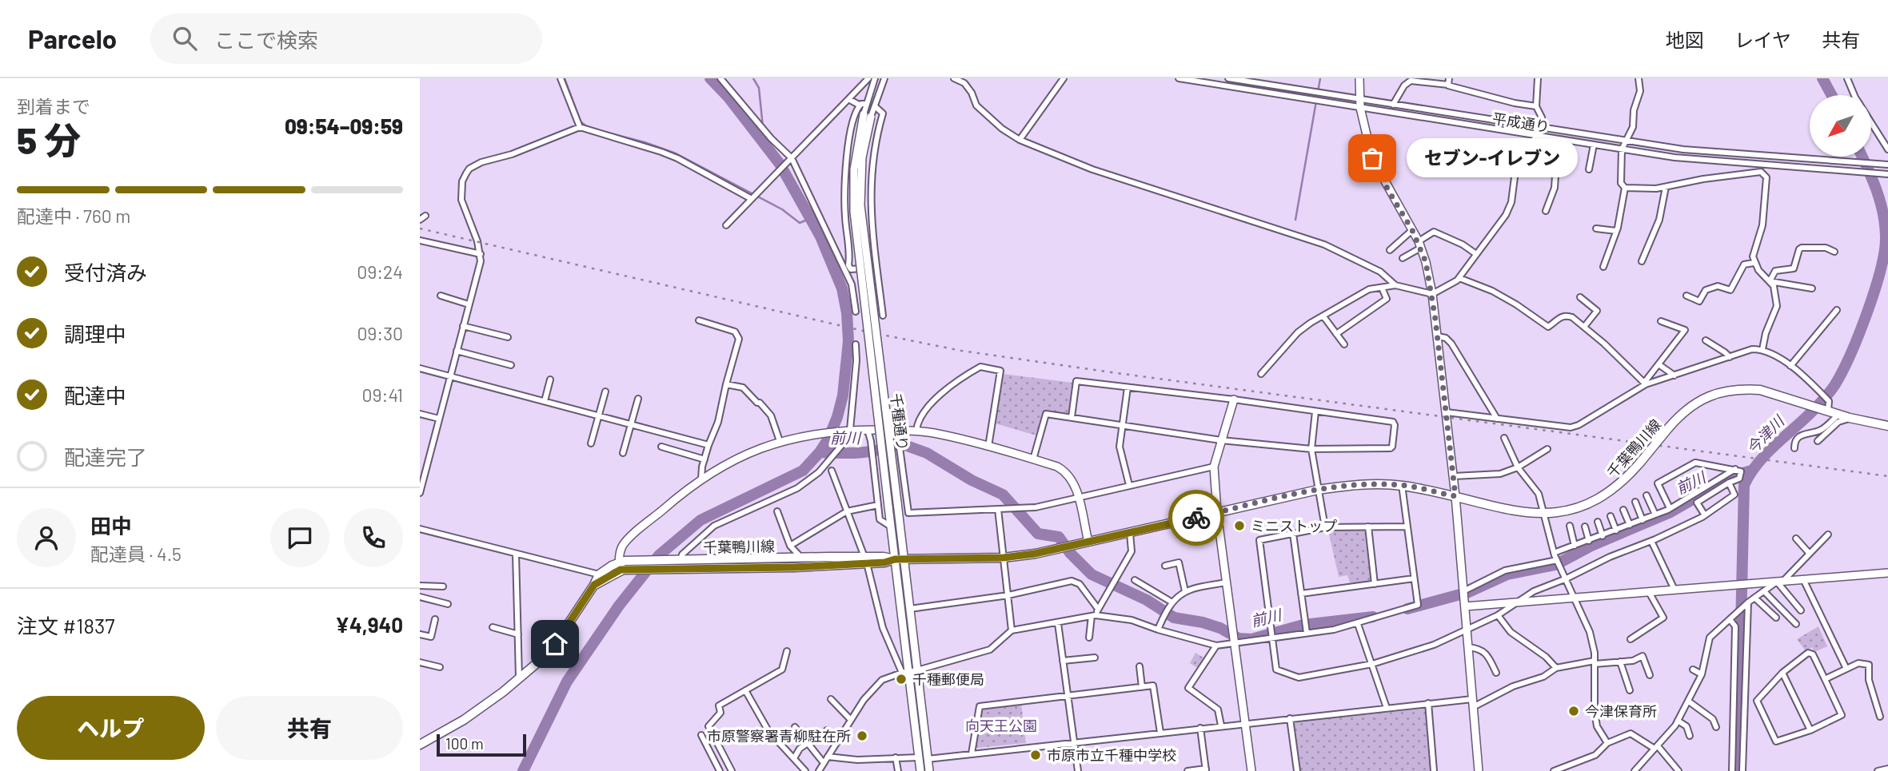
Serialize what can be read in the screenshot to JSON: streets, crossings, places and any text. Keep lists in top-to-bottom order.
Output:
{
  "streets": {
    "main road": ["千葉鴨川線"],
    "street": ["平成通り", "千種通り"]
  },
  "crossings": [
    ["千種通り", "千葉鴨川線"]
  ],
  "water": ["今津川", "前川"],
  "parks": ["向天王公園"],
  "places": [
    "セブン-イレブン",
    "ミニストップ",
    "千種郵便局",
    "今津保育所",
    "市原警察署青柳駐在所",
    "市原市立千種中学校"
  ],
  "scale_bar": "100 m",
  "north": "bottom left",
  "page": {
    "header": "Parcelo",
    "search": "ここで検索",
    "nav": ["地図", "レイヤ", "共有"],
    "heading": ["5 分", "到着まで", "09:54–09:59"],
    "panel": [
      "田中",
      "配達員 · 4.5",
      "注文 #1837",
      "¥4,940"
    ],
    "bubble": "セブン-イレブン",
    "bar": "配達中 · 760 m",
    "list": [
      ["受付済み", "09:24"],
      ["調理中", "09:30"],
      ["配達中", "09:41"],
      "配達完了"
    ],
    "buttons": ["ヘルプ", "共有"],
    "scale": "100 m"
  }
}
